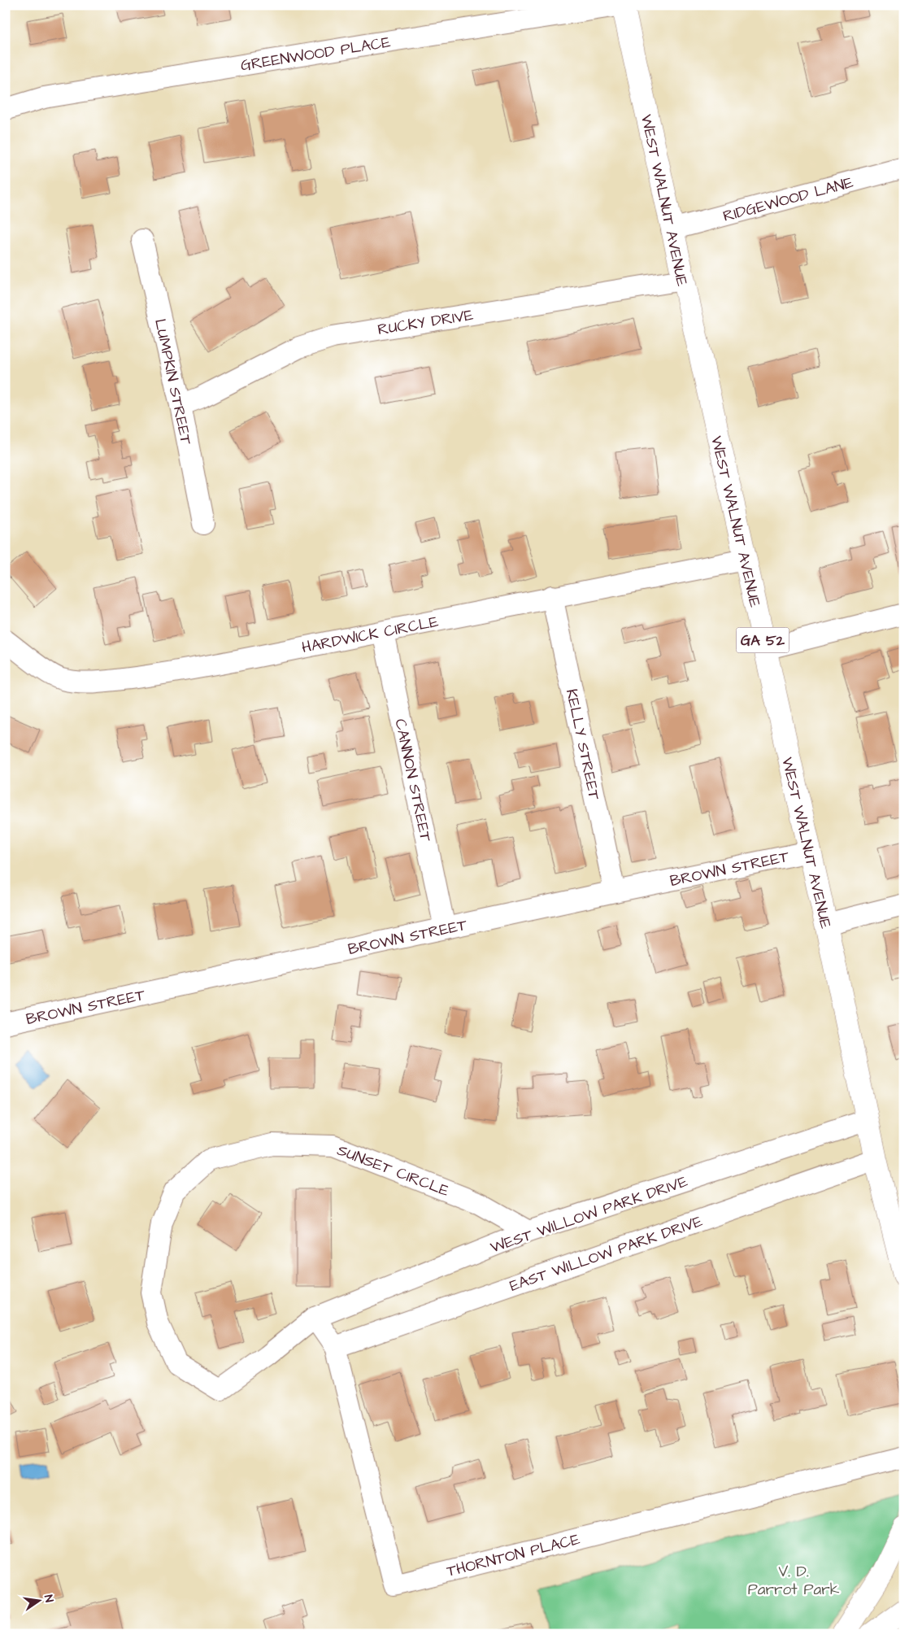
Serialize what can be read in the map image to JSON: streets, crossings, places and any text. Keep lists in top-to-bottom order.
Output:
{
  "streets": {
    "main road": ["WEST WALNUT AVENUE", "GA 52"],
    "street": [
      "GREENWOOD PLACE",
      "RIDGEWOOD LANE",
      "RUCKY DRIVE",
      "LUMPKIN STREET",
      "HARDWICK CIRCLE",
      "KELLY STREET",
      "CANNON STREET",
      "BROWN STREET",
      "SUNSET CIRCLE",
      "WEST WILLOW PARK DRIVE",
      "EAST WILLOW PARK DRIVE",
      "THORNTON PLACE"
    ]
  },
  "crossings": [
    ["GREENWOOD PLACE", "WEST WALNUT AVENUE"],
    ["RIDGEWOOD LANE", "WEST WALNUT AVENUE"],
    ["WEST WALNUT AVENUE", "RUCKY DRIVE"],
    ["WEST WALNUT AVENUE", "HARDWICK CIRCLE"],
    ["WEST WALNUT AVENUE", "BROWN STREET"],
    ["WEST WALNUT AVENUE", "WEST WILLOW PARK DRIVE"],
    ["WEST WALNUT AVENUE", "EAST WILLOW PARK DRIVE"],
    ["RUCKY DRIVE", "LUMPKIN STREET"],
    ["HARDWICK CIRCLE", "KELLY STREET"],
    ["HARDWICK CIRCLE", "CANNON STREET"],
    ["KELLY STREET", "BROWN STREET"],
    ["CANNON STREET", "BROWN STREET"],
    ["SUNSET CIRCLE", "WEST WILLOW PARK DRIVE"],
    ["SUNSET CIRCLE", "THORNTON PLACE"],
    ["WEST WILLOW PARK DRIVE", "THORNTON PLACE"],
    ["EAST WILLOW PARK DRIVE", "THORNTON PLACE"]
  ],
  "parks": ["V. D. Parrot Park"],
  "north": "right"
}
